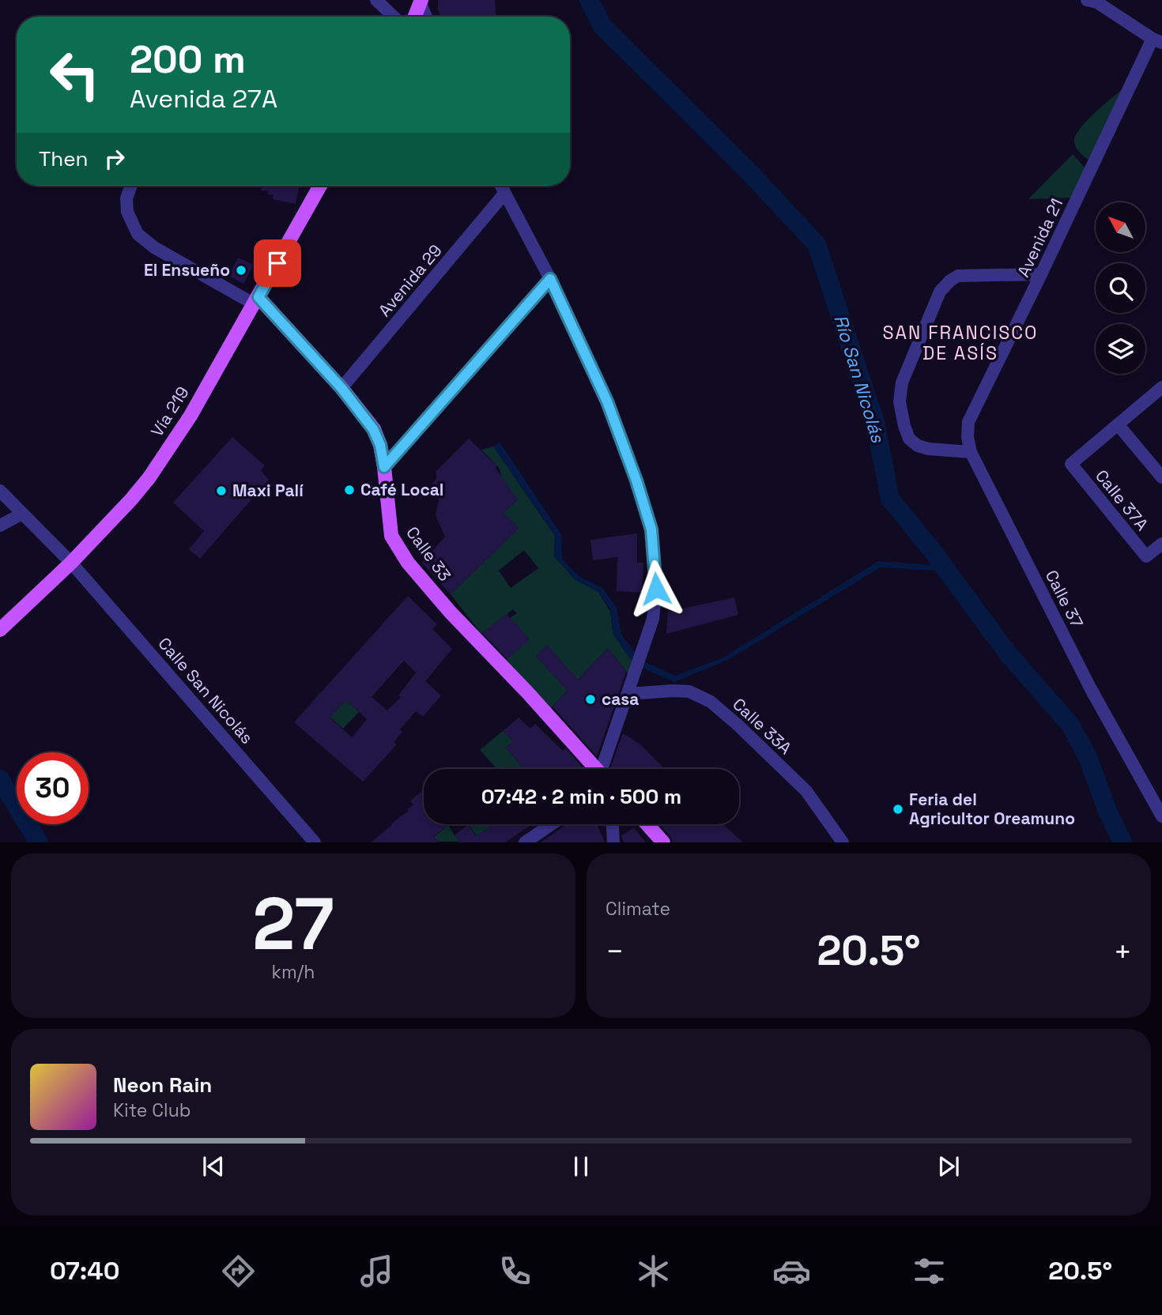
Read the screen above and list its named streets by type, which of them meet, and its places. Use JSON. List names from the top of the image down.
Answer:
{
  "streets": {
    "main road": ["Vía 219", "Calle 33"],
    "street": [
      "Avenida 21",
      "Avenida 29",
      "Calle 37A",
      "Calle 37",
      "Calle San Nicolás",
      "Calle 33A"
    ]
  },
  "crossings": [
    ["Avenida 21", "Calle 37"],
    ["Avenida 29", "Calle 33"],
    ["Vía 219", "Calle 33"],
    ["Vía 219", "Calle San Nicolás"]
  ],
  "districts": ["SAN FRANCISCO DE ASÍS"],
  "water": ["Río San Nicolás"],
  "places": [
    "El Ensueño",
    "Café Local",
    "Maxi Palí",
    "casa",
    "Feria del Agricultor Oreamuno"
  ],
  "north": "top left",
  "page": {
    "turn": ["200 m", "Avenida 27A"],
    "then": "Then",
    "limit": "30",
    "trip": "07:42 · 2 min · 500 m",
    "tile": [
      ["27", "km/h"],
      "Climate"
    ],
    "heat": ["−", "20.5°", "+"],
    "song": ["Neon Rain", "Kite Club"],
    "tabs": ["07:40", "20.5°"]
  }
}
